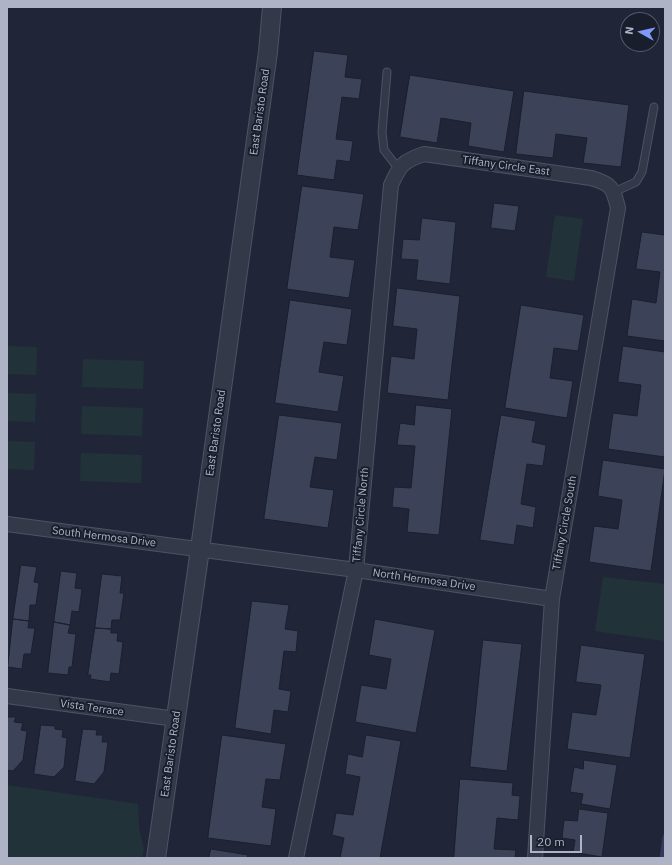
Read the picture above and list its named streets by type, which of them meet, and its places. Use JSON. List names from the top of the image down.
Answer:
{
  "streets": {
    "street": [
      "East Baristo Road",
      "Tiffany Circle East",
      "Tiffany Circle North",
      "Tiffany Circle South",
      "South Hermosa Drive",
      "North Hermosa Drive",
      "Vista Terrace"
    ]
  },
  "crossings": [
    ["East Baristo Road", "South Hermosa Drive"],
    ["East Baristo Road", "North Hermosa Drive"],
    ["East Baristo Road", "Vista Terrace"],
    ["Tiffany Circle East", "Tiffany Circle North"],
    ["Tiffany Circle East", "Tiffany Circle South"],
    ["Tiffany Circle North", "North Hermosa Drive"],
    ["Tiffany Circle South", "North Hermosa Drive"],
    ["South Hermosa Drive", "North Hermosa Drive"]
  ],
  "scale_bar": "20 m",
  "north": "left"
}
